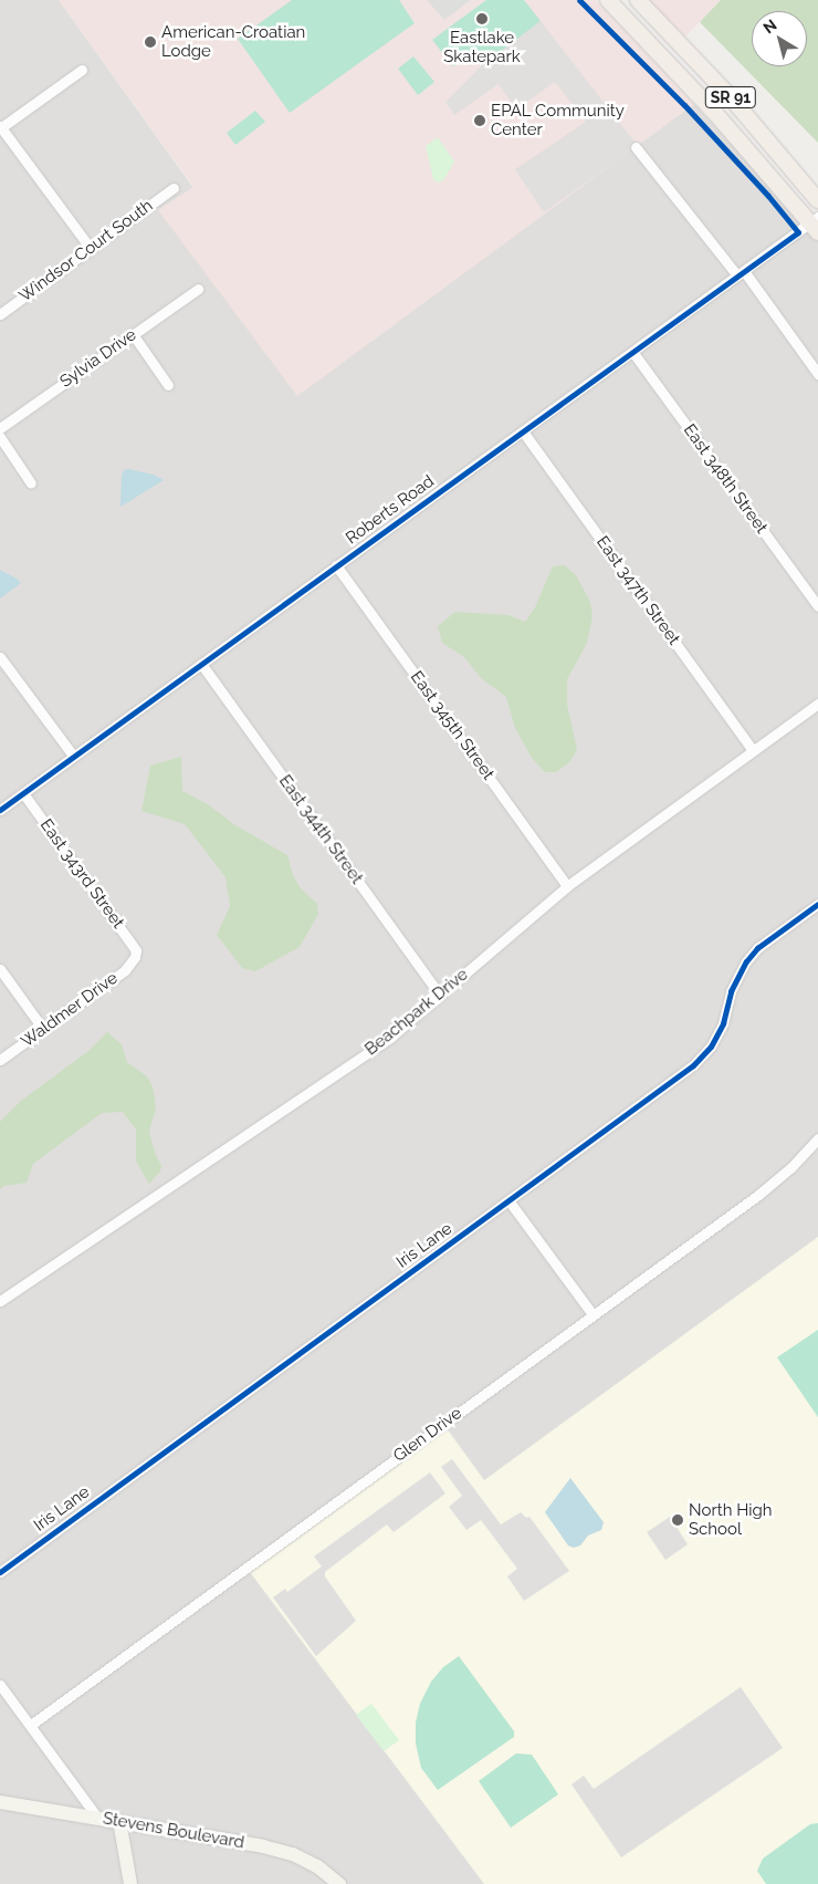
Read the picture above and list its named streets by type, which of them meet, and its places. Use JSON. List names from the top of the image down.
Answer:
{
  "streets": {
    "main road": ["SR 91"],
    "street": [
      "Windsor Court South",
      "Sylvia Drive",
      "East 348th Street",
      "Roberts Road",
      "East 347th Street",
      "East 345th Street",
      "East 344th Street",
      "East 343rd Street",
      "Waldmer Drive",
      "Beachpark Drive",
      "Iris Lane",
      "Glen Drive",
      "Stevens Boulevard"
    ]
  },
  "crossings": [
    ["SR 91", "Roberts Road"],
    ["East 348th Street", "Roberts Road"],
    ["Roberts Road", "East 347th Street"],
    ["Roberts Road", "East 345th Street"],
    ["Roberts Road", "East 344th Street"],
    ["Roberts Road", "East 343rd Street"],
    ["East 347th Street", "Beachpark Drive"],
    ["East 345th Street", "Beachpark Drive"],
    ["East 344th Street", "Beachpark Drive"],
    ["East 343rd Street", "Waldmer Drive"]
  ],
  "places": [
    "Eastlake Skatepark",
    "American-Croatian Lodge",
    "EPAL Community Center",
    "North High School"
  ],
  "north": "top left"
}
